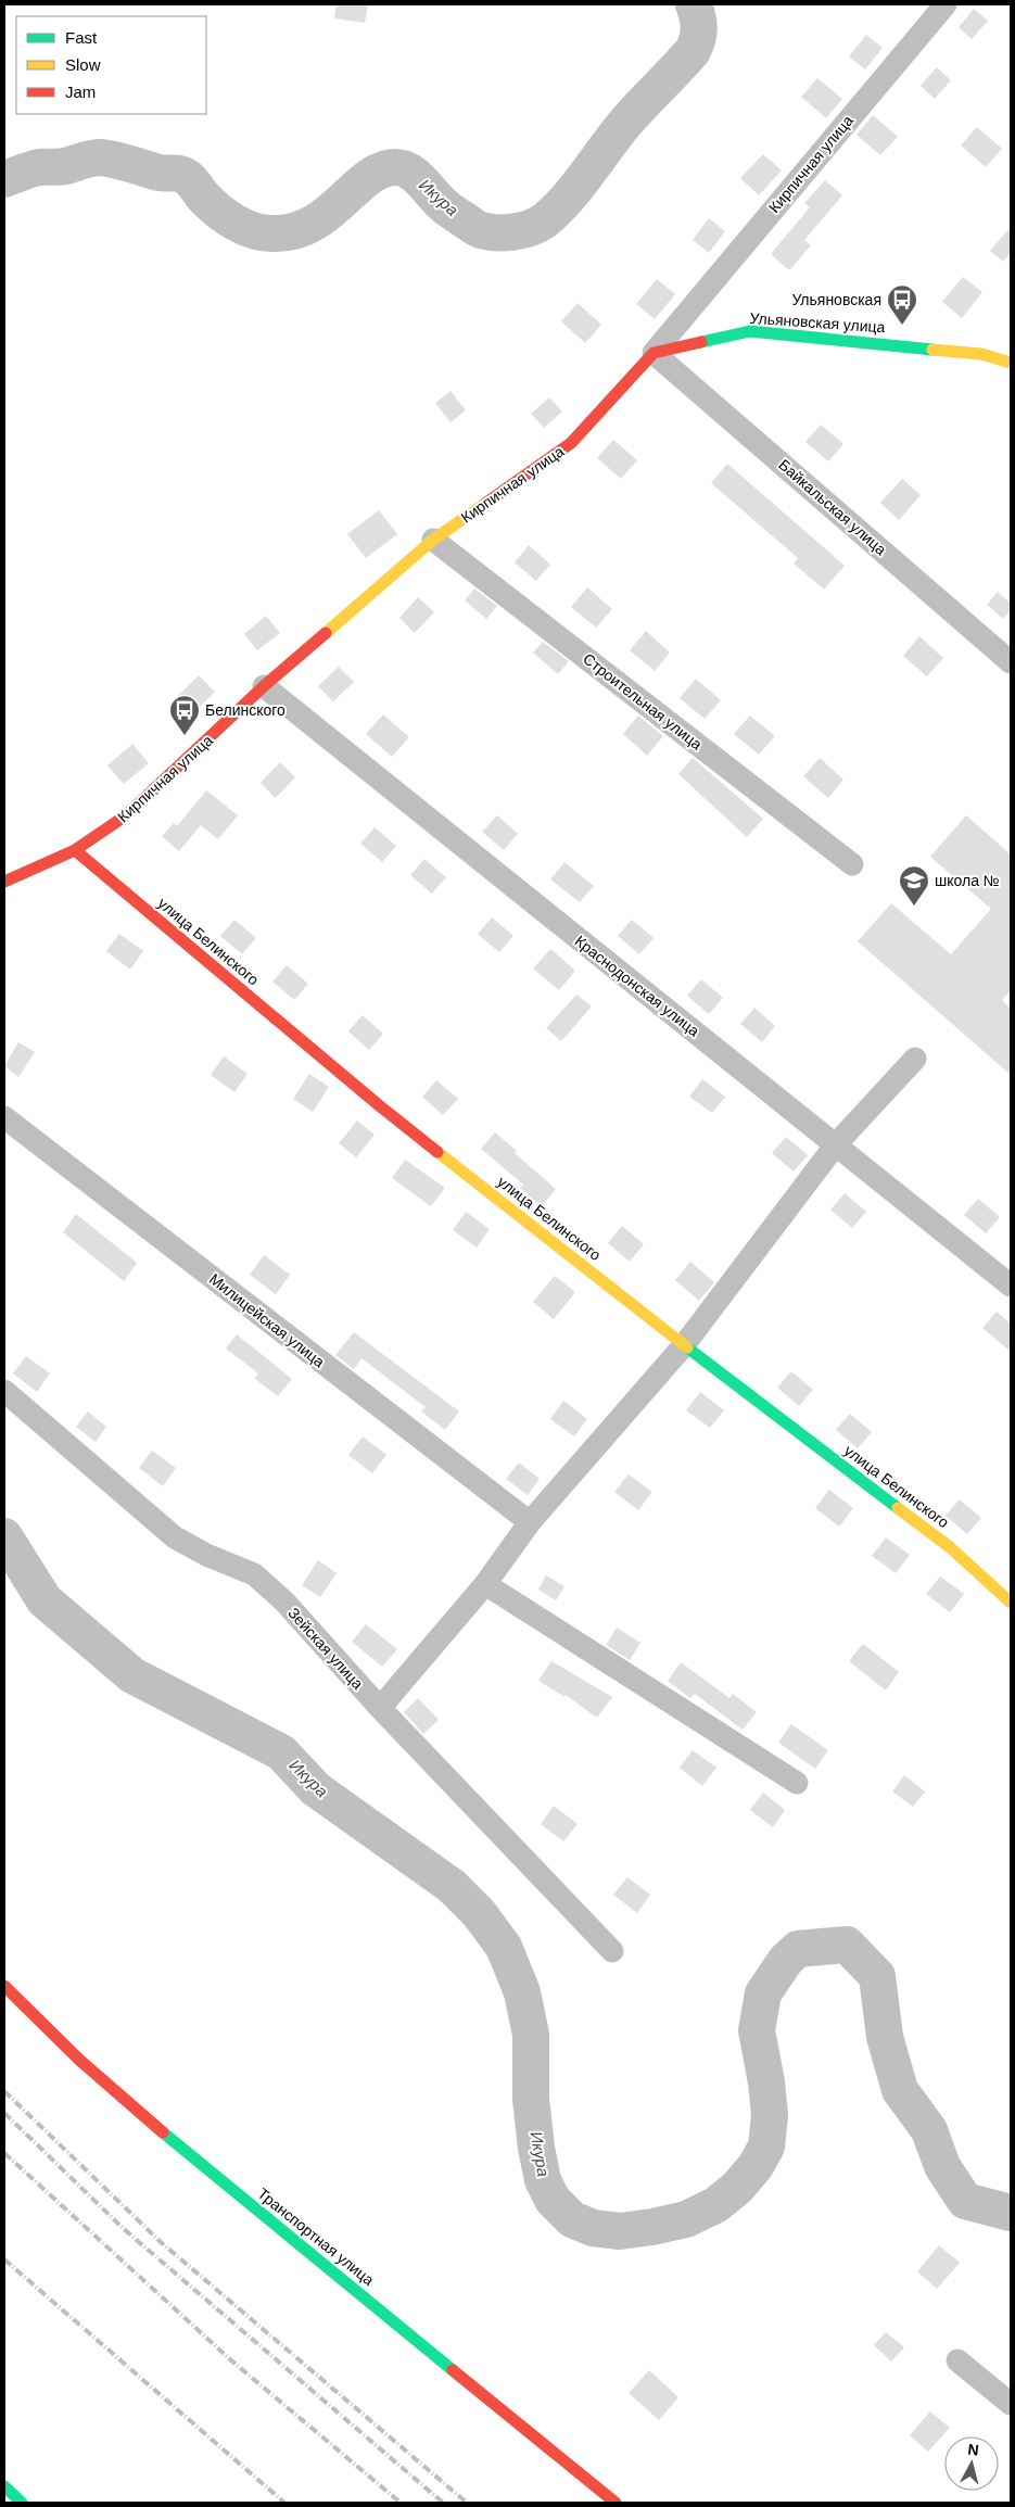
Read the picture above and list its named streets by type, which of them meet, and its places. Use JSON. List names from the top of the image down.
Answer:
{
  "streets": {
    "street": [
      "Кирпичная улица",
      "Ульяновская улица",
      "Байкальская улица",
      "Строительная улица",
      "улица Белинского",
      "Краснодонская улица",
      "Милицейская улица",
      "Зейская улица",
      "Транспортная улица"
    ]
  },
  "crossings": [
    ["Кирпичная улица", "Ульяновская улица"],
    ["Кирпичная улица", "Байкальская улица"],
    ["Кирпичная улица", "Строительная улица"],
    ["Кирпичная улица", "улица Белинского"],
    ["Кирпичная улица", "Краснодонская улица"],
    ["Ульяновская улица", "Байкальская улица"]
  ],
  "water": ["Икура"],
  "places": {
    "bus stop": ["Ульяновская", "Белинского"],
    "school or university": ["школа №"]
  },
  "legend": ["Fast", "Slow", "Jam"],
  "north": "top"
}
